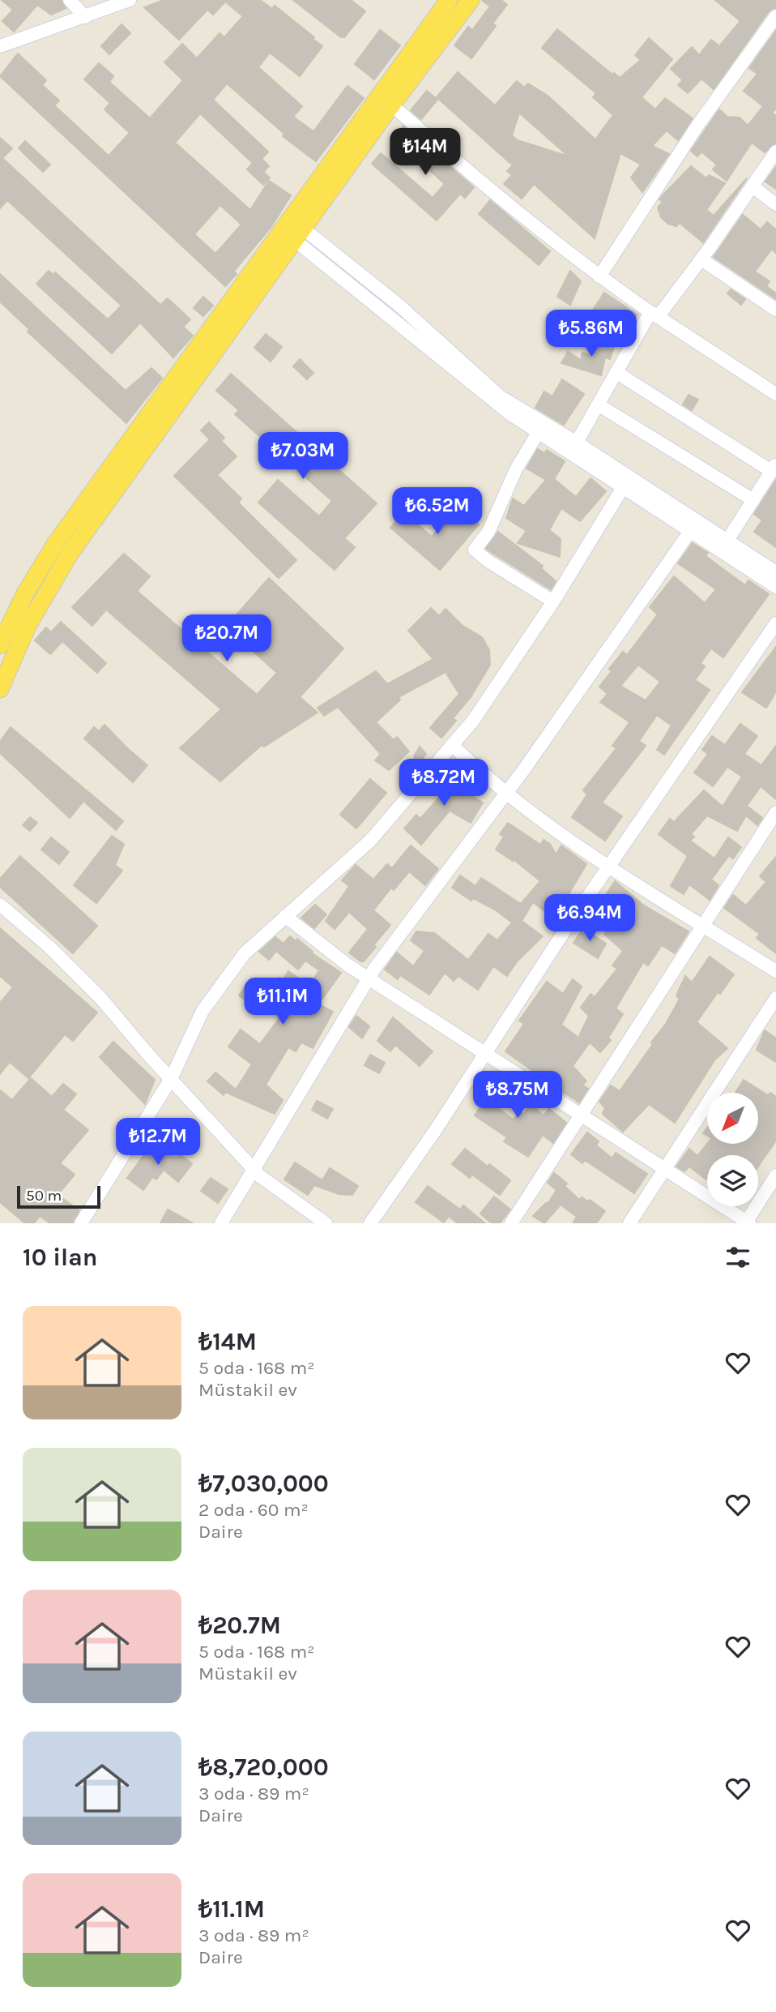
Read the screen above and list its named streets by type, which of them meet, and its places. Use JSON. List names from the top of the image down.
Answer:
{
  "scale_bar": "50 m",
  "north": "bottom left",
  "page": {
    "price": [
      "₺14M",
      "₺5.86M",
      "₺7.03M",
      "₺6.52M",
      "₺20.7M",
      "₺8.72M",
      "₺6.94M",
      "₺11.1M",
      "₺8.75M",
      "₺12.7M"
    ],
    "scale": "50 m",
    "heading": "10 ilan",
    "list": [
      {
        "name": "₺14M",
        "note": "5 oda · 168 m² · Müstakil ev"
      },
      {
        "name": "₺7,030,000",
        "note": "2 oda · 60 m² · Daire"
      },
      {
        "name": "₺20.7M",
        "note": "5 oda · 168 m² · Müstakil ev"
      },
      {
        "name": "₺8,720,000",
        "note": "3 oda · 89 m² · Daire"
      },
      {
        "name": "₺11.1M",
        "note": "3 oda · 89 m² · Daire"
      }
    ]
  }
}
